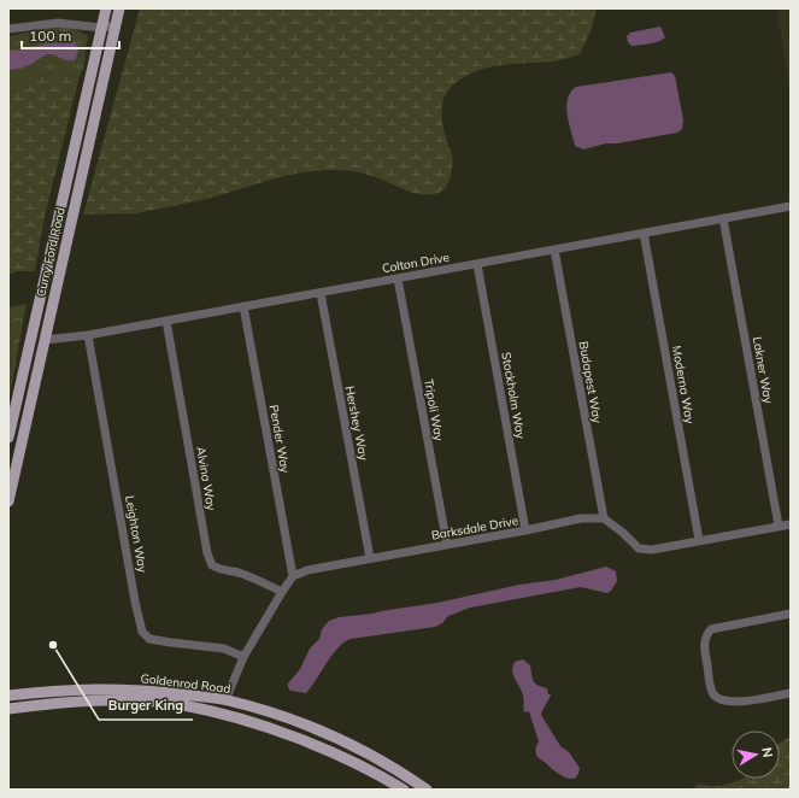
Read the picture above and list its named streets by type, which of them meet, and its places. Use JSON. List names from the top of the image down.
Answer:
{
  "streets": {
    "main road": ["Curry Ford Road", "Goldenrod Road"],
    "street": [
      "Colton Drive",
      "Lakner Way",
      "Budapest Way",
      "Moderna Way",
      "Stockholm Way",
      "Tripoli Way",
      "Hershey Way",
      "Pender Way",
      "Alvina Way",
      "Barksdale Drive",
      "Leighton Way"
    ]
  },
  "crossings": [
    ["Curry Ford Road", "Colton Drive"],
    ["Colton Drive", "Lakner Way"],
    ["Colton Drive", "Budapest Way"],
    ["Colton Drive", "Moderna Way"],
    ["Colton Drive", "Stockholm Way"],
    ["Colton Drive", "Tripoli Way"],
    ["Colton Drive", "Hershey Way"],
    ["Colton Drive", "Pender Way"],
    ["Colton Drive", "Alvina Way"],
    ["Colton Drive", "Leighton Way"],
    ["Budapest Way", "Barksdale Drive"],
    ["Stockholm Way", "Barksdale Drive"],
    ["Tripoli Way", "Barksdale Drive"],
    ["Hershey Way", "Barksdale Drive"],
    ["Pender Way", "Barksdale Drive"]
  ],
  "places": ["Burger King"],
  "scale_bar": "100 m",
  "north": "right"
}
